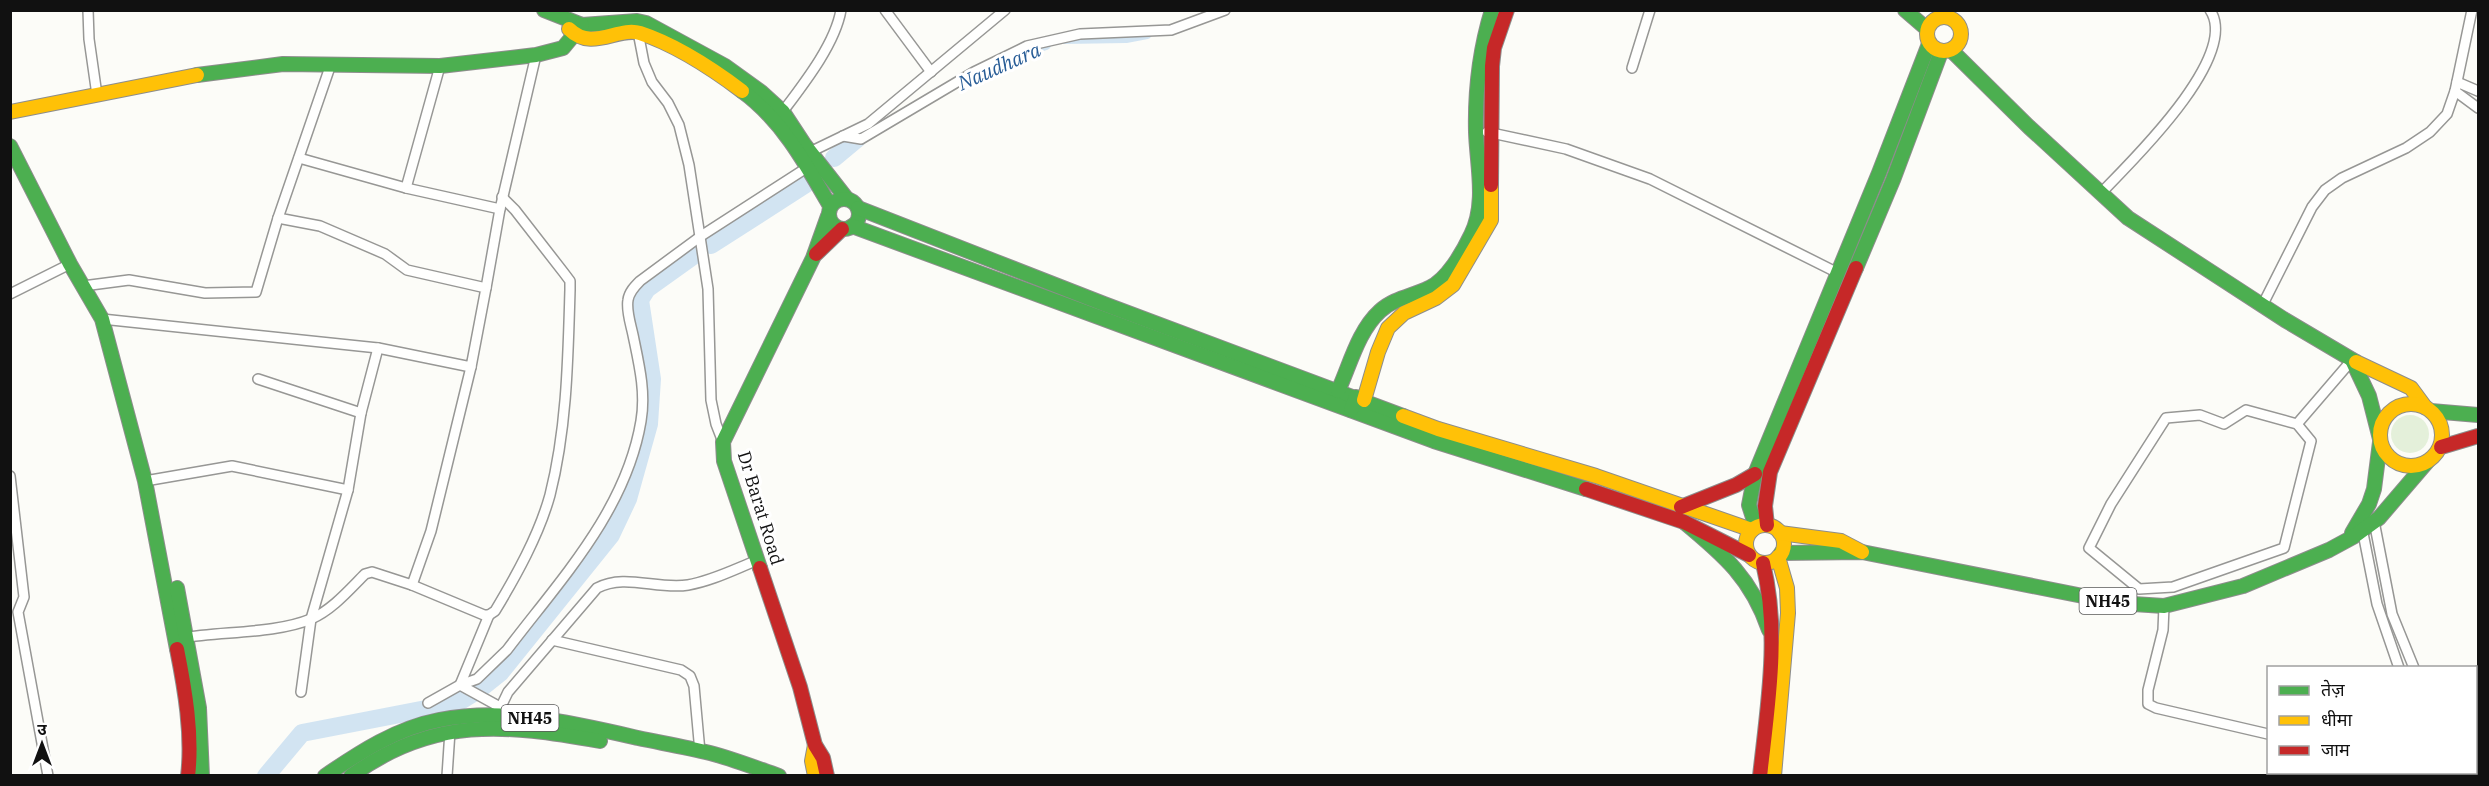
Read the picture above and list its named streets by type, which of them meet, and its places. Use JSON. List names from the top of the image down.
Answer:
{
  "streets": {
    "main road": ["Dr Barat Road", "NH45"]
  },
  "water": ["Naudhara"],
  "legend": ["तेज़", "धीमा", "जाम"],
  "north": "top"
}
